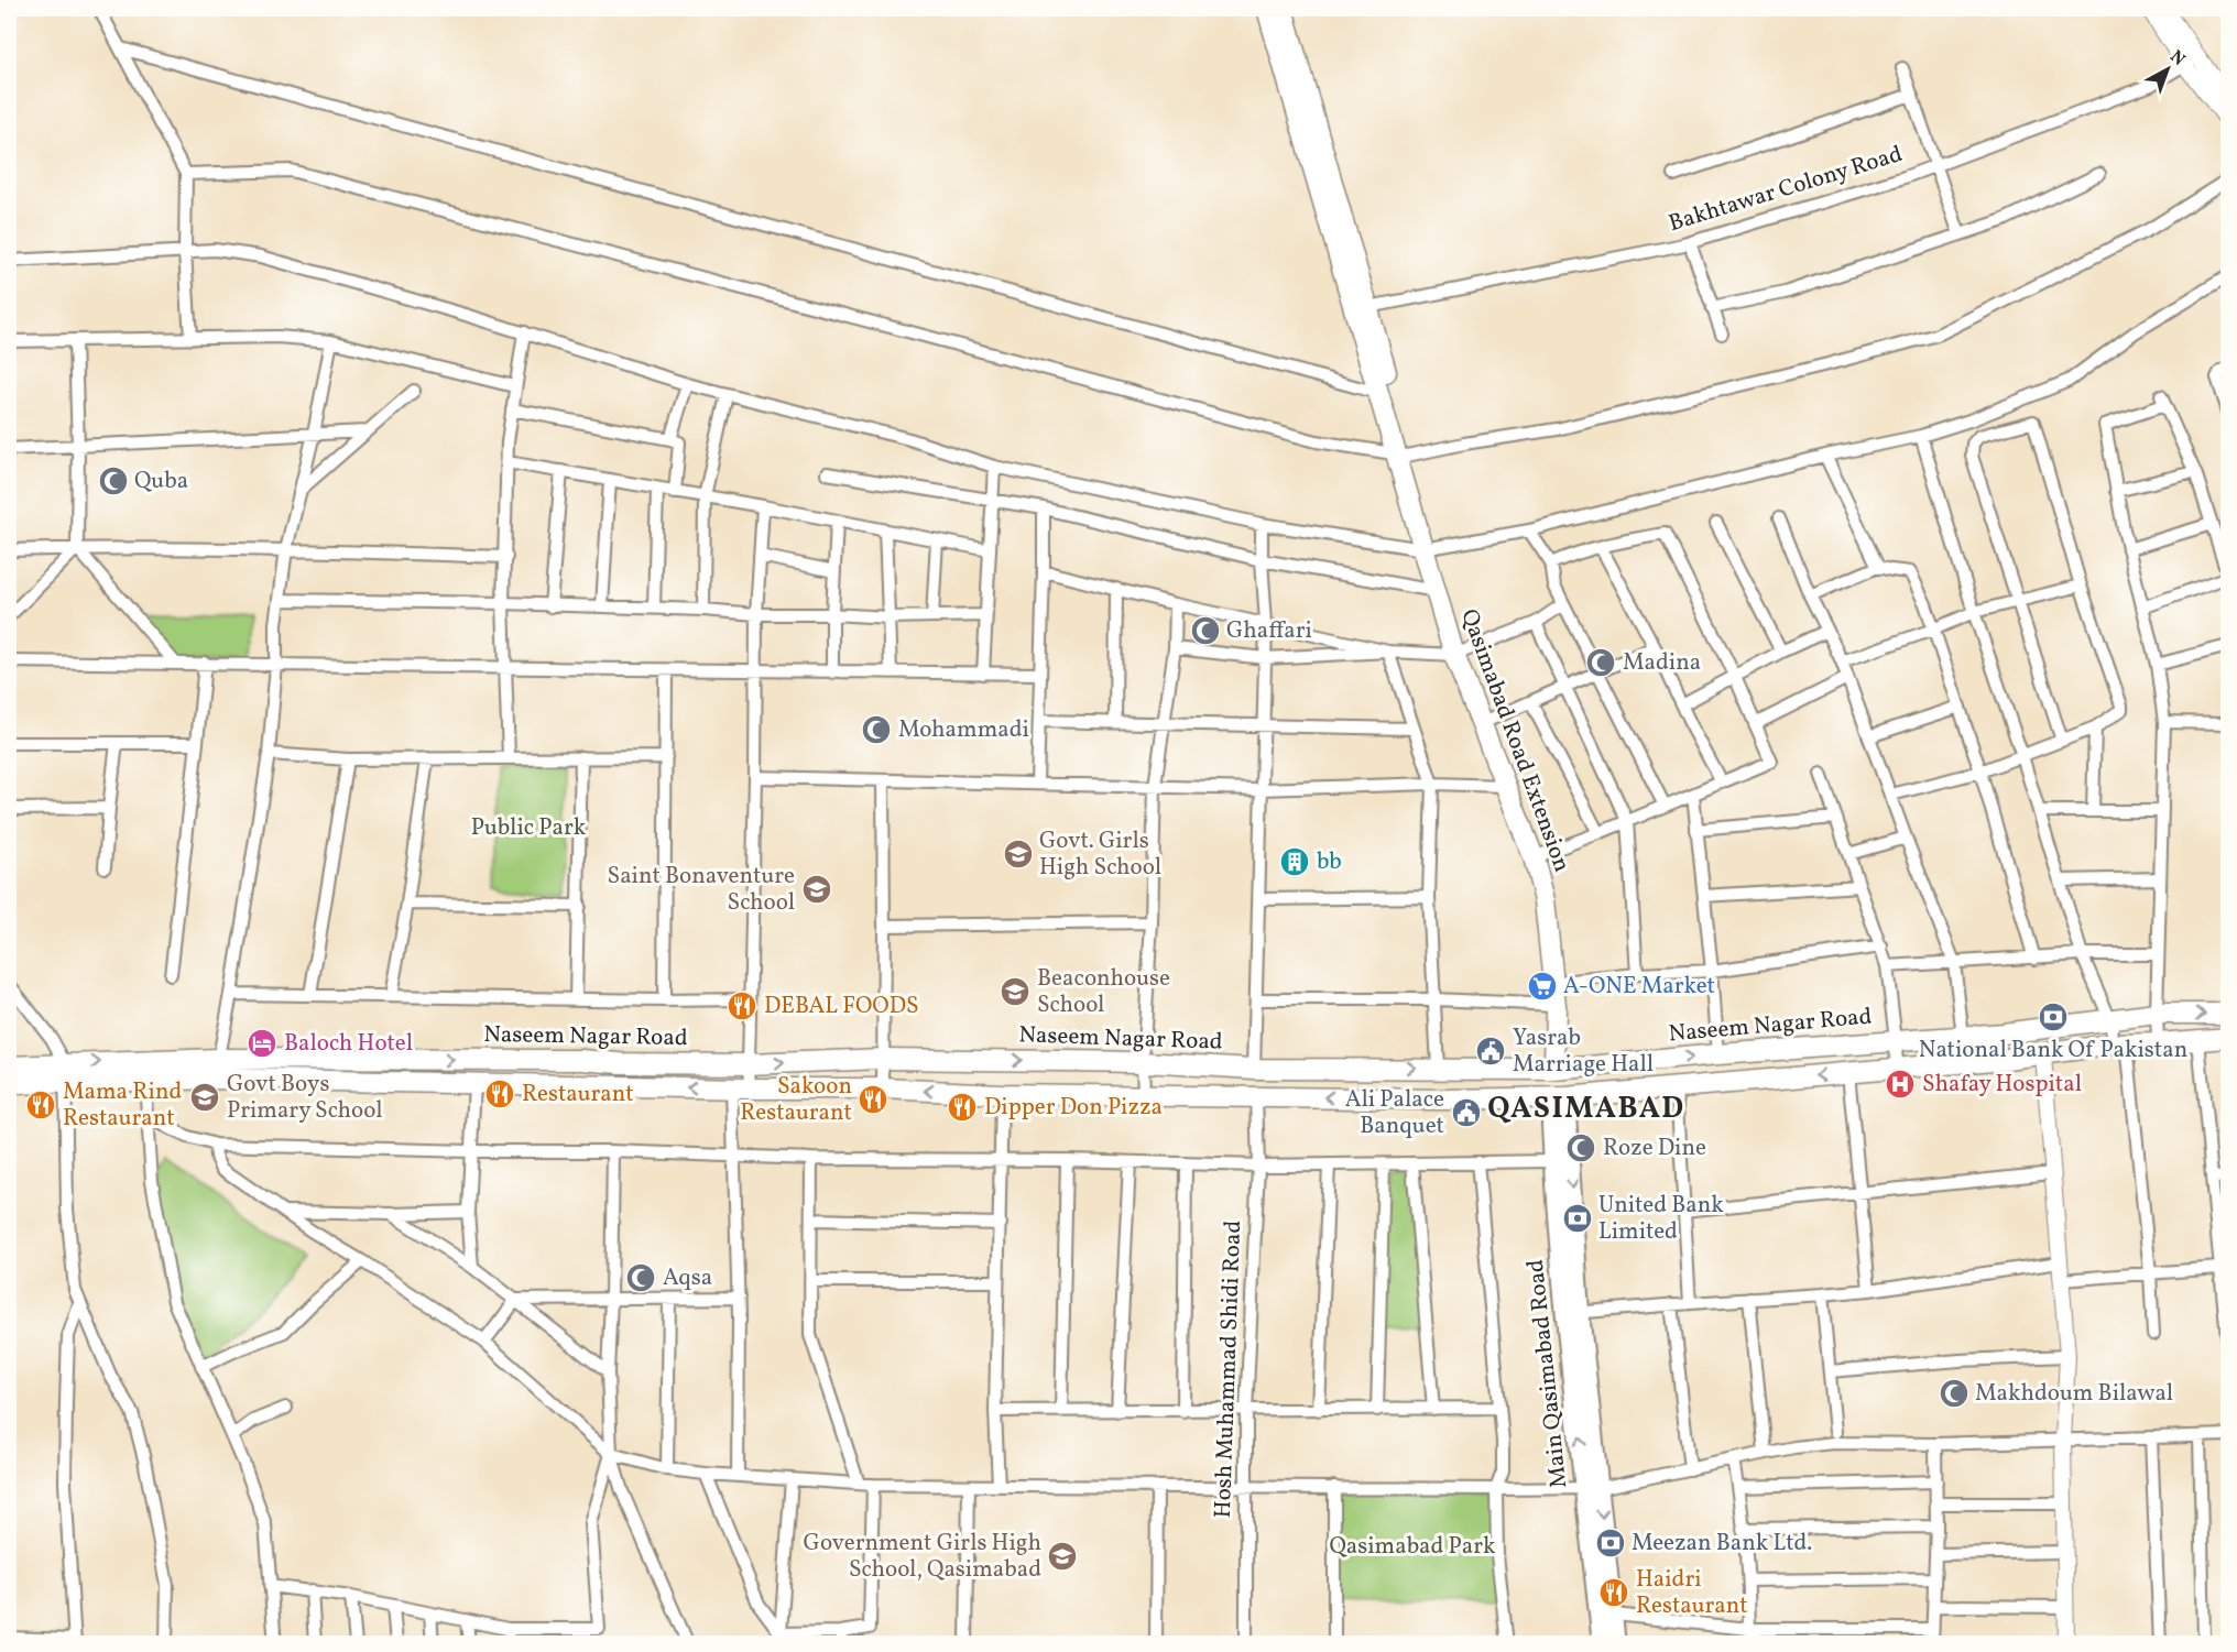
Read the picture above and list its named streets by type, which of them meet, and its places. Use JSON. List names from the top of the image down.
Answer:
{
  "streets": {
    "main road": ["Qasimabad Road Extension", "Naseem Nagar Road", "Main Qasimabad Road"],
    "street": ["Bakhtawar Colony Road", "Hosh Muhammad Shidi Road"]
  },
  "crossings": [
    ["Qasimabad Road Extension", "Naseem Nagar Road"],
    ["Naseem Nagar Road", "Hosh Muhammad Shidi Road"],
    ["Naseem Nagar Road", "Main Qasimabad Road"]
  ],
  "districts": ["QASIMABAD"],
  "parks": ["Public Park", "Qasimabad Park"],
  "places": {
    "mosque": [
      "Quba",
      "Ghaffari",
      "Madina",
      "Mohammadi",
      "Roze Dine",
      "Aqsa",
      "Makhdoum Bilawal"
    ],
    "school or university": [
      "Govt. Girls High School",
      "Saint Bonaventure School",
      "Beaconhouse School",
      "Govt Boys Primary School",
      "Government Girls High School, Qasimabad"
    ],
    "building": ["bb"],
    "supermarket": ["A-ONE Market"],
    "restaurant": [
      "DEBAL FOODS",
      "Restaurant",
      "Sakoon Restaurant",
      "Mama Rind Restaurant",
      "Dipper Don Pizza",
      "Haidri Restaurant"
    ],
    "bank": ["National Bank Of Pakistan", "United Bank Limited", "Meezan Bank Ltd."],
    "hotel": ["Baloch Hotel"],
    "public building": ["Yasrab Marriage Hall", "Ali Palace Banquet"],
    "hospital": ["Shafay Hospital"]
  },
  "north": "top right"
}
